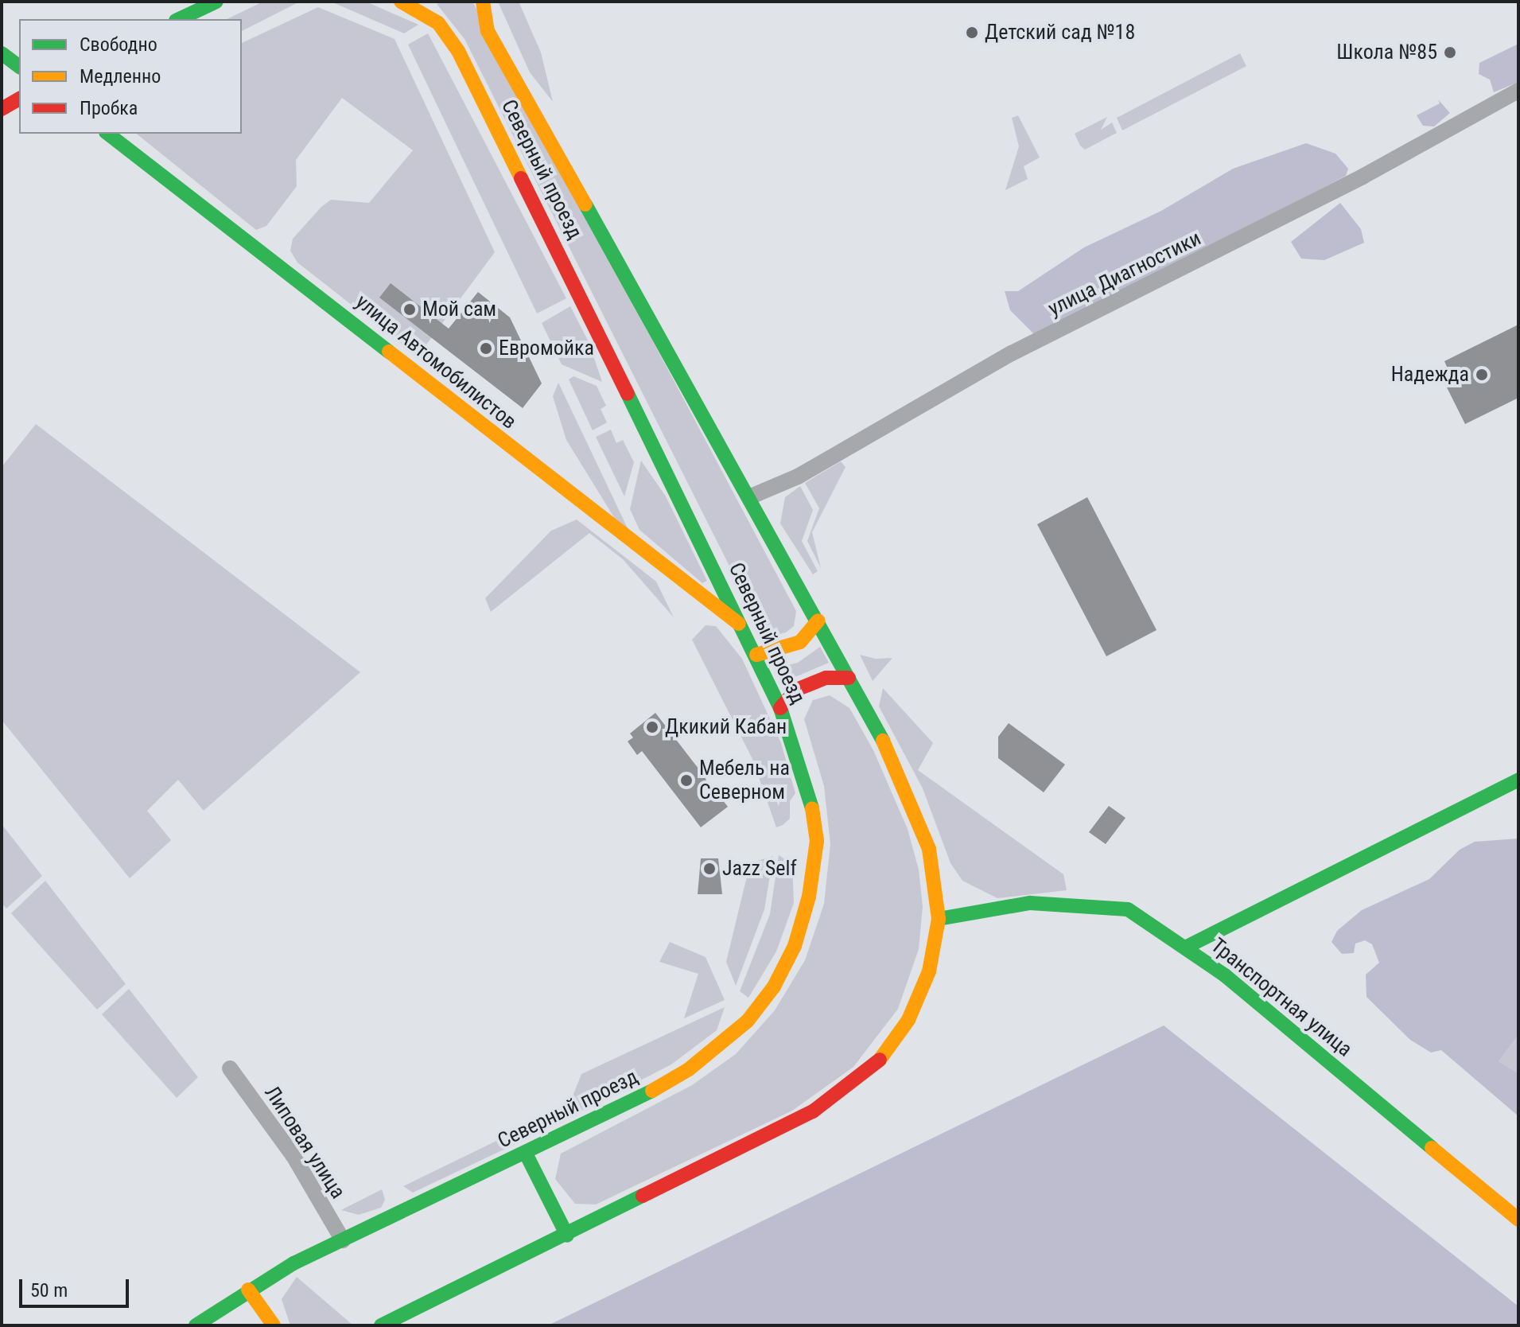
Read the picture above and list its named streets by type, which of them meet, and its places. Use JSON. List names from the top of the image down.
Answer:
{
  "streets": {
    "main road": ["Северный проезд", "улица Автомобилистов", "Транспортная улица"],
    "street": ["улица Диагностики", "Липовая улица"]
  },
  "crossings": [
    ["Северный проезд", "улица Диагностики"],
    ["Северный проезд", "улица Автомобилистов"],
    ["Северный проезд", "Липовая улица"]
  ],
  "places": [
    "Детский сад №18",
    "Школа №85",
    "Мой сам",
    "Евромойка",
    "Надежда",
    "Дкикий Кабан",
    "Мебель на Северном",
    "Jazz Self"
  ],
  "legend": ["Свободно", "Медленно", "Пробка"],
  "scale_bar": "50 m"
}
